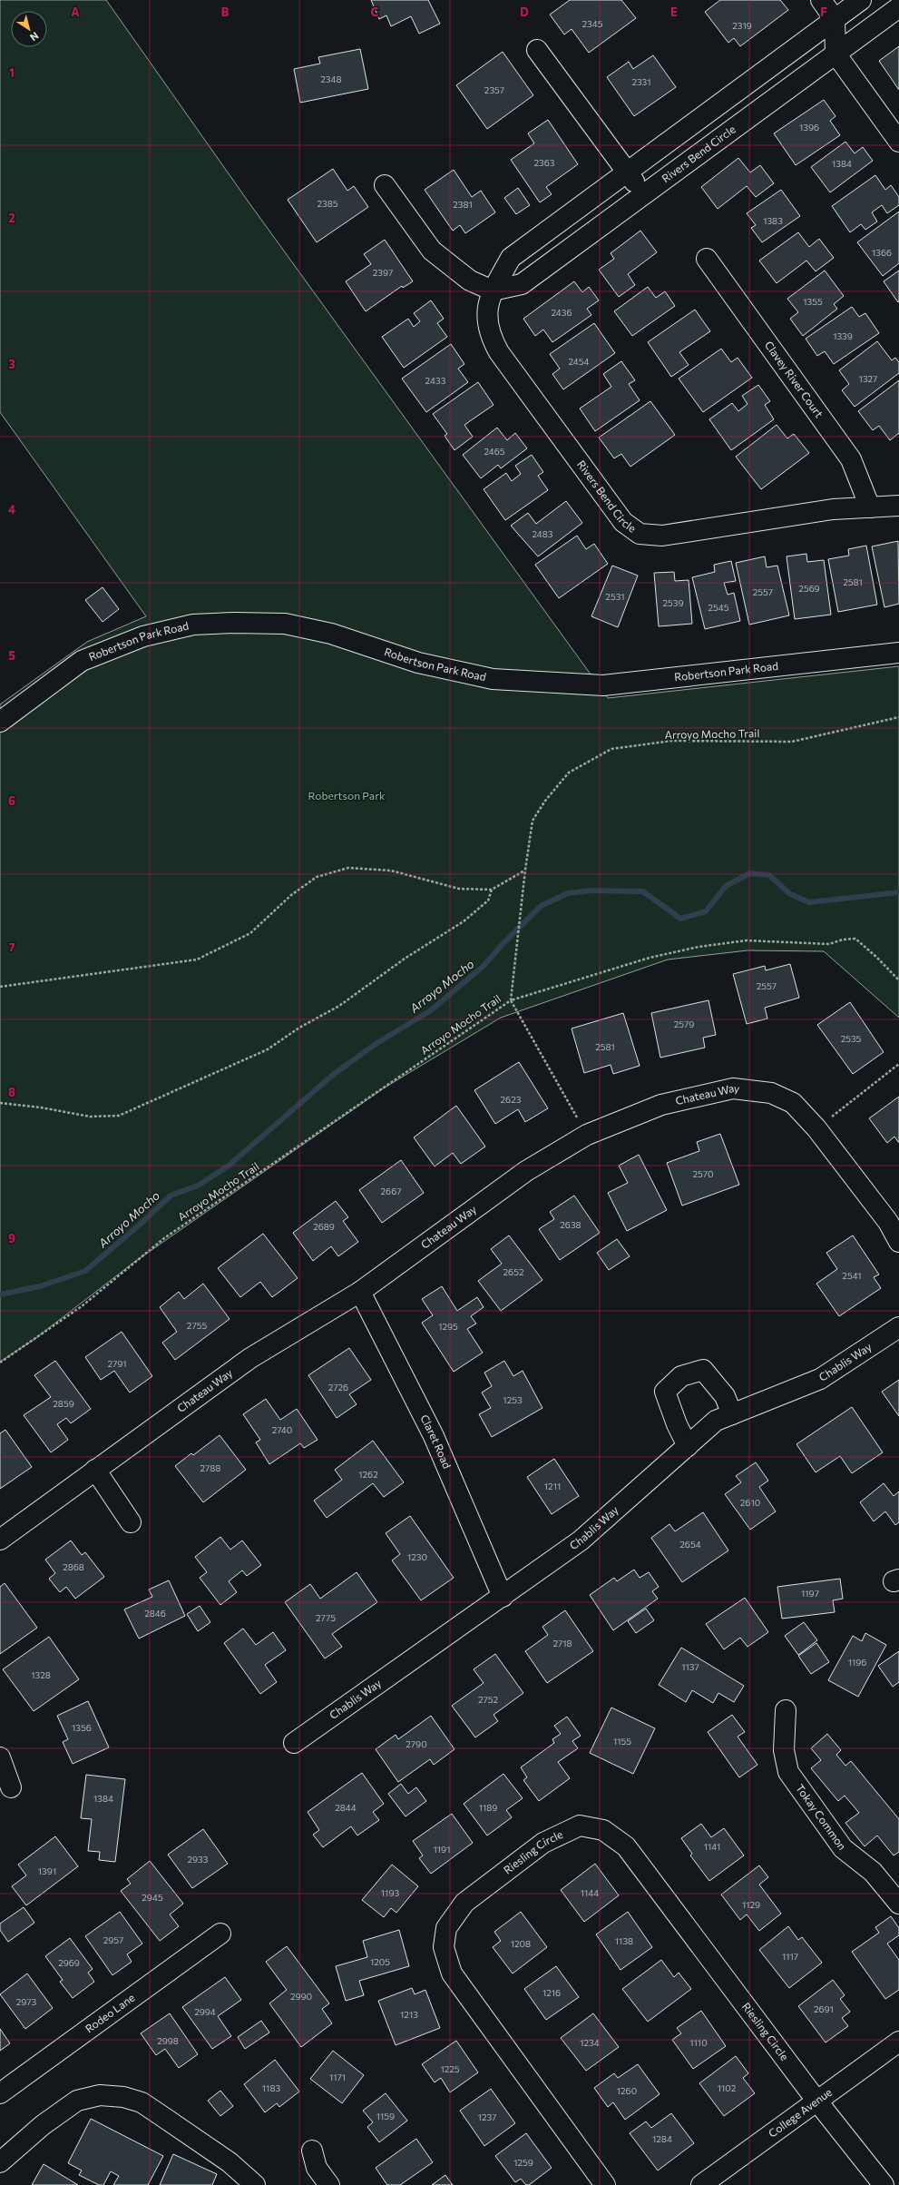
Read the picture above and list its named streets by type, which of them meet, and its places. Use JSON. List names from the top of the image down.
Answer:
{
  "streets": {
    "street": [
      "Rivers Bend Circle",
      "Clavey River Court",
      "Robertson Park Road",
      "Chateau Way",
      "Chablis Way",
      "Claret Road",
      "Tokay Common",
      "Riesling Circle",
      "Rodeo Lane",
      "College Avenue"
    ],
    "path": ["Arroyo Mocho Trail"]
  },
  "crossings": [
    ["Rivers Bend Circle", "Clavey River Court"],
    ["Chateau Way", "Claret Road"],
    ["Chablis Way", "Claret Road"],
    ["Riesling Circle", "College Avenue"]
  ],
  "water": ["Arroyo Mocho"],
  "parks": ["Robertson Park"],
  "house_numbers": [
    "2345",
    "2319",
    "2348",
    "2331",
    "2357",
    "1396",
    "2363",
    "1384",
    "2385",
    "2381",
    "1383",
    "1366",
    "2397",
    "1355",
    "2436",
    "1339",
    "2454",
    "1327",
    "2433",
    "2465",
    "2483",
    "2581",
    "2569",
    "2557",
    "2531",
    "2539",
    "2545",
    "2557",
    "2579",
    "2535",
    "2581",
    "2623",
    "2570",
    "2667",
    "2638",
    "2689",
    "2652",
    "2541",
    "2755",
    "1295",
    "2791",
    "2726",
    "1253",
    "2859",
    "2740",
    "2788",
    "1262",
    "1211",
    "2610",
    "2654",
    "1230",
    "2868",
    "1197",
    "2846",
    "2775",
    "2718",
    "1196",
    "1137",
    "1328",
    "2752",
    "1356",
    "1155",
    "2790",
    "1384",
    "2844",
    "1189",
    "1141",
    "1191",
    "2933",
    "1391",
    "1193",
    "1144",
    "2945",
    "1129",
    "2957",
    "1138",
    "1208",
    "1117",
    "1205",
    "2969",
    "1216",
    "2990",
    "2973",
    "2691",
    "2994",
    "1213",
    "2998",
    "1234",
    "1110",
    "1225",
    "1171",
    "1183",
    "1102",
    "1260",
    "1159",
    "1237",
    "1284",
    "1259"
  ],
  "north": "bottom right",
  "grid": {
    "columns": [
      "A",
      "B",
      "C",
      "D",
      "E",
      "F"
    ],
    "rows": [
      "1",
      "2",
      "3",
      "4",
      "5",
      "6",
      "7",
      "8",
      "9"
    ]
  }
}
